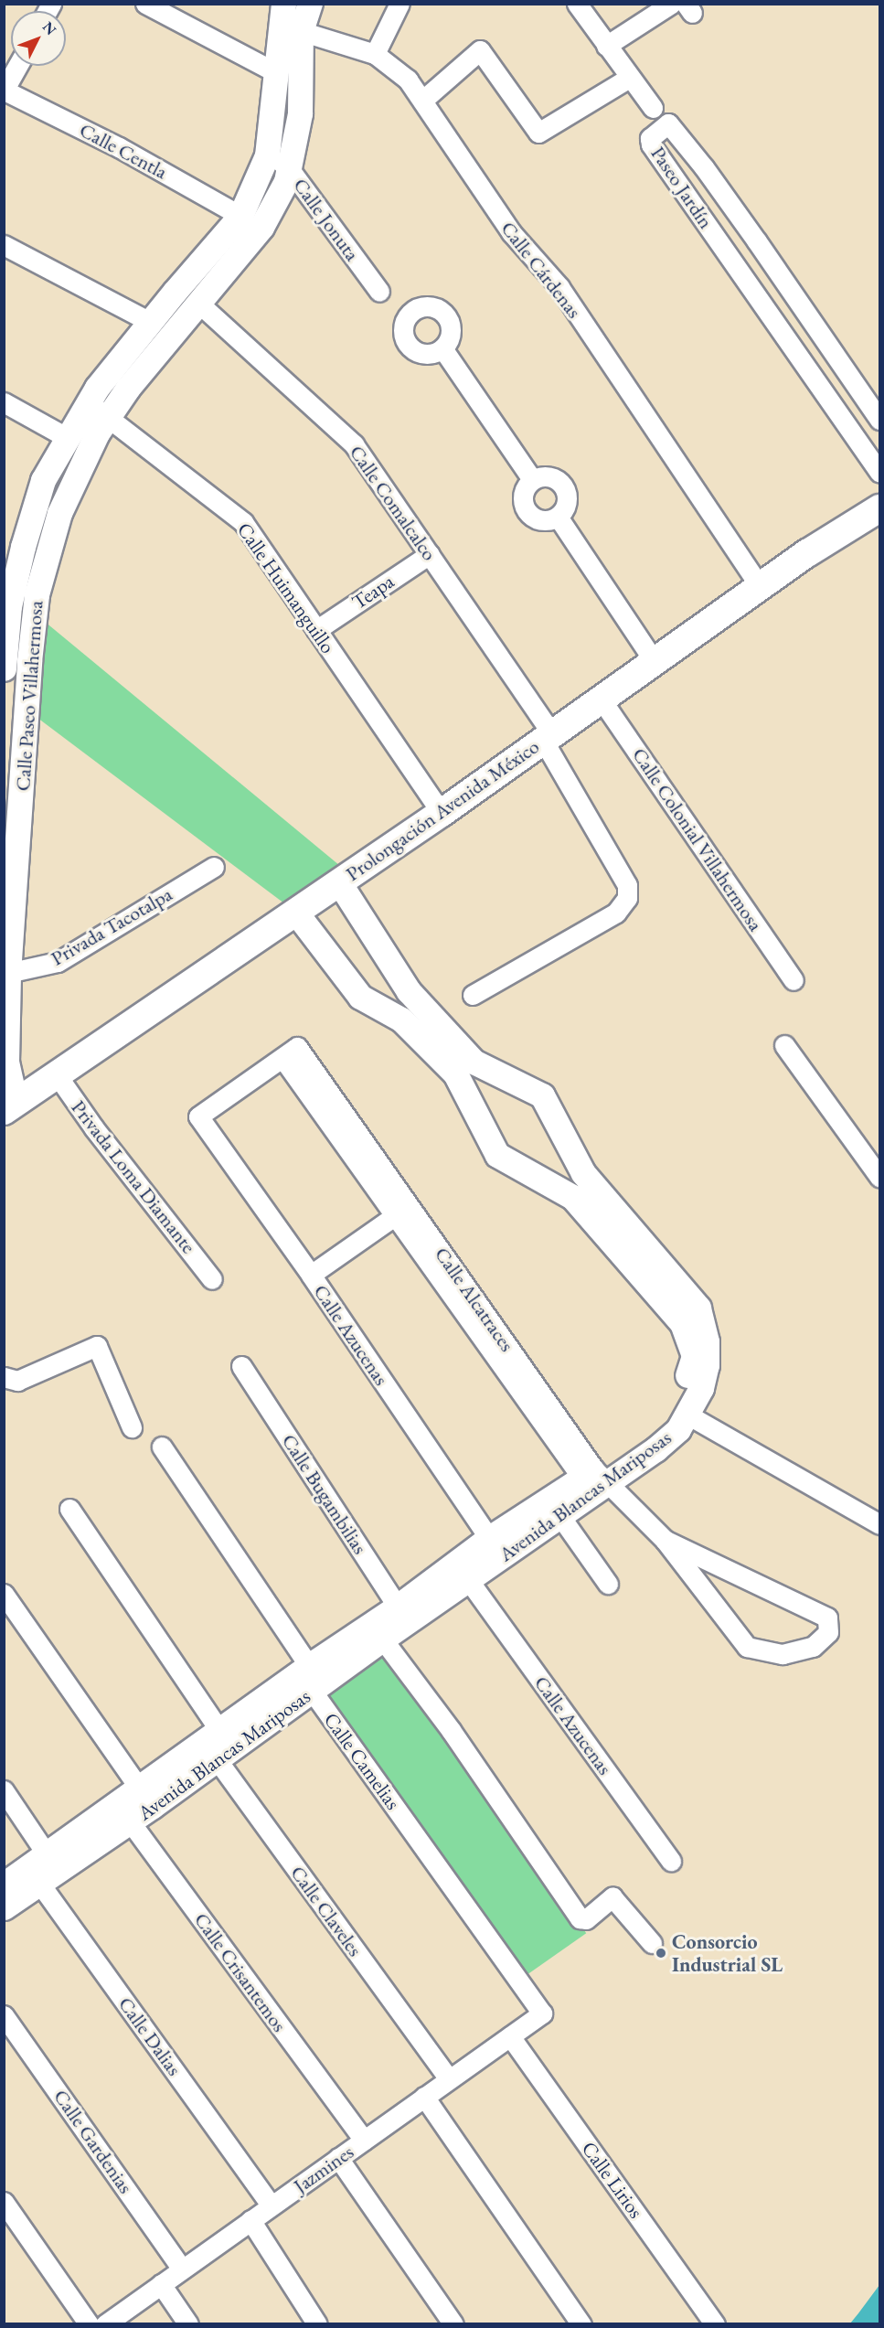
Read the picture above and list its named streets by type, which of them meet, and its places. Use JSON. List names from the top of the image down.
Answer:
{
  "streets": {
    "main road": ["Prolongación Avenida México"],
    "street": [
      "Calle Centla",
      "Paseo Jardín",
      "Calle Jonuta",
      "Calle Cárdenas",
      "Calle Comalcalco",
      "Calle Huimanguillo",
      "Teapa",
      "Calle Paseo Villahermosa",
      "Calle Colonial Villahermosa",
      "Privada Tacotalpa",
      "Privada Loma Diamante",
      "Calle Alcatraces",
      "Calle Azucenas",
      "Calle Bugambilias",
      "Avenida Blancas Mariposas",
      "Calle Camelias",
      "Calle Claveles",
      "Calle Crisantemos",
      "Calle Dalias",
      "Calle Gardenias",
      "Jazmines",
      "Calle Lirios"
    ]
  },
  "crossings": [
    ["Calle Centla", "Calle Paseo Villahermosa"],
    ["Calle Jonuta", "Calle Paseo Villahermosa"],
    ["Calle Cárdenas", "Calle Paseo Villahermosa"],
    ["Calle Cárdenas", "Prolongación Avenida México"],
    ["Calle Comalcalco", "Teapa"],
    ["Calle Comalcalco", "Calle Paseo Villahermosa"],
    ["Calle Comalcalco", "Prolongación Avenida México"],
    ["Calle Huimanguillo", "Teapa"],
    ["Calle Huimanguillo", "Calle Paseo Villahermosa"],
    ["Calle Huimanguillo", "Prolongación Avenida México"],
    ["Calle Paseo Villahermosa", "Prolongación Avenida México"],
    ["Calle Paseo Villahermosa", "Privada Tacotalpa"],
    ["Prolongación Avenida México", "Calle Colonial Villahermosa"],
    ["Prolongación Avenida México", "Privada Loma Diamante"],
    ["Prolongación Avenida México", "Avenida Blancas Mariposas"],
    ["Calle Alcatraces", "Calle Azucenas"],
    ["Calle Alcatraces", "Avenida Blancas Mariposas"],
    ["Calle Azucenas", "Avenida Blancas Mariposas"],
    ["Calle Bugambilias", "Avenida Blancas Mariposas"],
    ["Avenida Blancas Mariposas", "Calle Camelias"],
    ["Avenida Blancas Mariposas", "Calle Claveles"],
    ["Avenida Blancas Mariposas", "Calle Crisantemos"],
    ["Avenida Blancas Mariposas", "Calle Dalias"],
    ["Calle Camelias", "Jazmines"],
    ["Calle Claveles", "Jazmines"],
    ["Calle Crisantemos", "Jazmines"],
    ["Calle Dalias", "Jazmines"],
    ["Calle Gardenias", "Jazmines"],
    ["Jazmines", "Calle Lirios"]
  ],
  "places": ["Consorcio Industrial SL"],
  "north": "top right"
}
